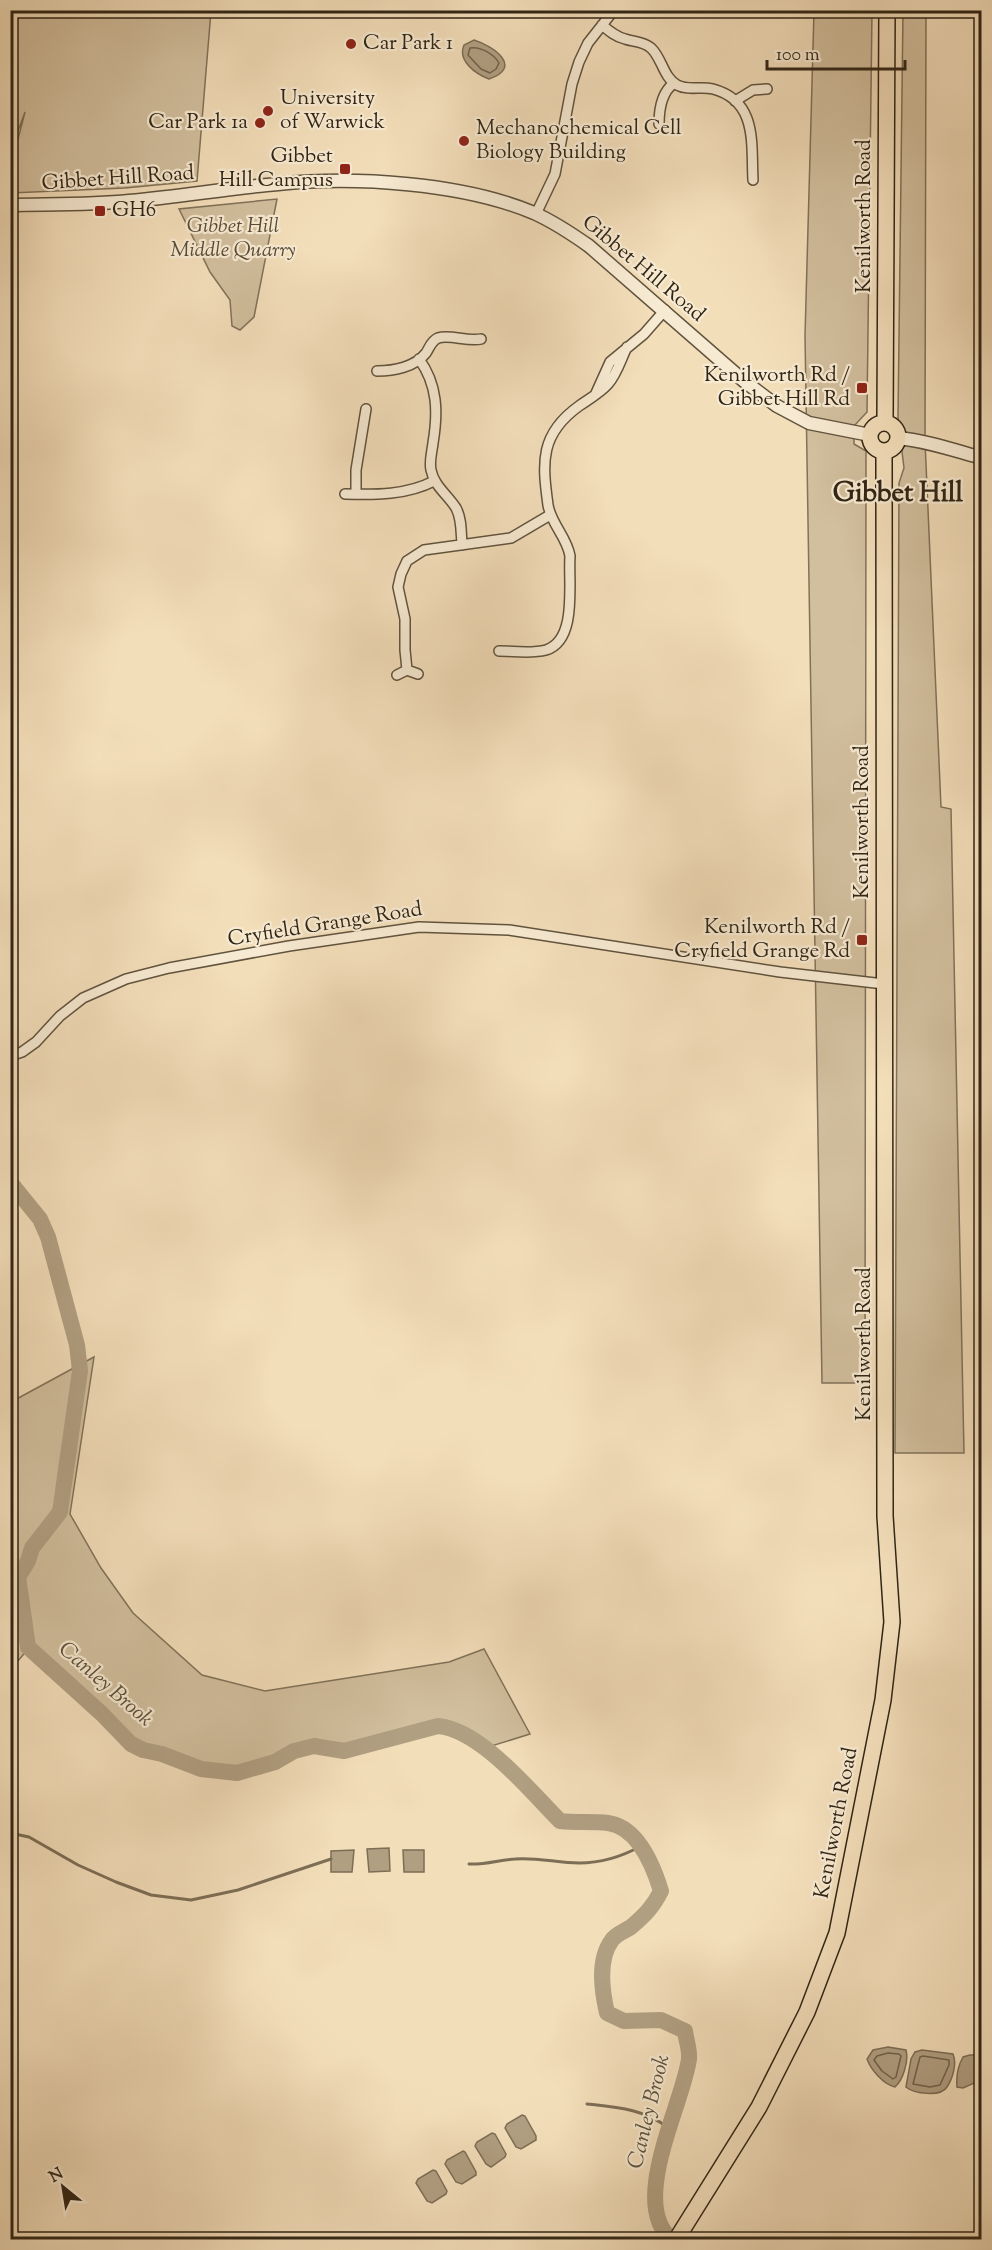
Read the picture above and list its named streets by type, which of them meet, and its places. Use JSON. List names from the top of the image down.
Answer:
{
  "streets": {
    "main road": ["Kenilworth Road"],
    "street": ["Gibbet Hill Road", "Cryfield Grange Road"]
  },
  "crossings": [
    ["Gibbet Hill Road", "Kenilworth Road"],
    ["Kenilworth Road", "Cryfield Grange Road"]
  ],
  "districts": ["Gibbet Hill"],
  "water": ["Canley Brook"],
  "parks": ["Gibbet Hill Middle Quarry"],
  "places": {
    "other": [
      "Car Park 1",
      "University of Warwick",
      "Car Park 1a",
      "Mechanochemical Cell Biology Building"
    ],
    "transit": [
      "Gibbet Hill Campus",
      "GH6",
      "Kenilworth Rd / Gibbet Hill Rd",
      "Kenilworth Rd / Cryfield Grange Rd"
    ]
  },
  "scale_bar": "100 m",
  "north": "top left"
}
